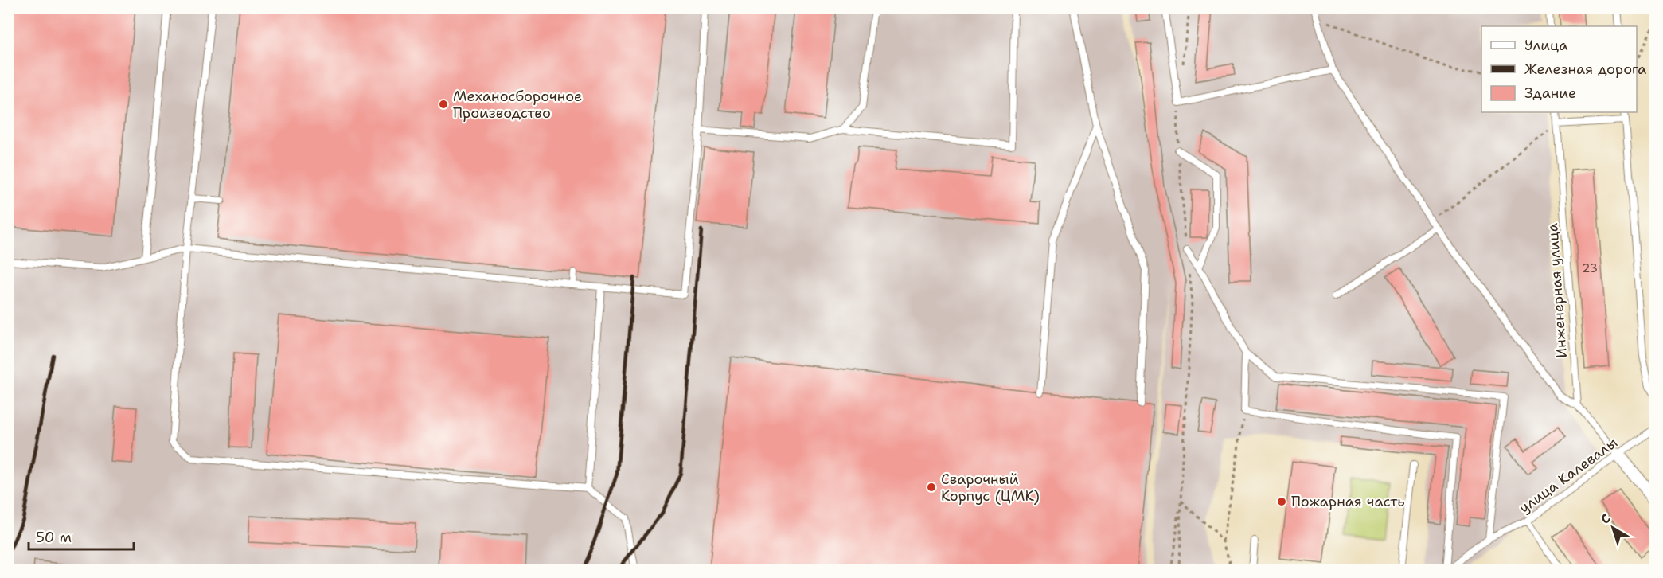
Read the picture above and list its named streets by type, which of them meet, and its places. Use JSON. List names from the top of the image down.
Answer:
{
  "streets": {
    "lane": ["Инженерная улица", "улица Калевалы"]
  },
  "places": ["Механосборочное Производство", "Сварочный Корпус (ЦМК)", "Пожарная часть"],
  "house_numbers": ["23"],
  "legend": ["Улица", "Железная дорога", "Здание"],
  "scale_bar": "50 m",
  "north": "top left"
}
